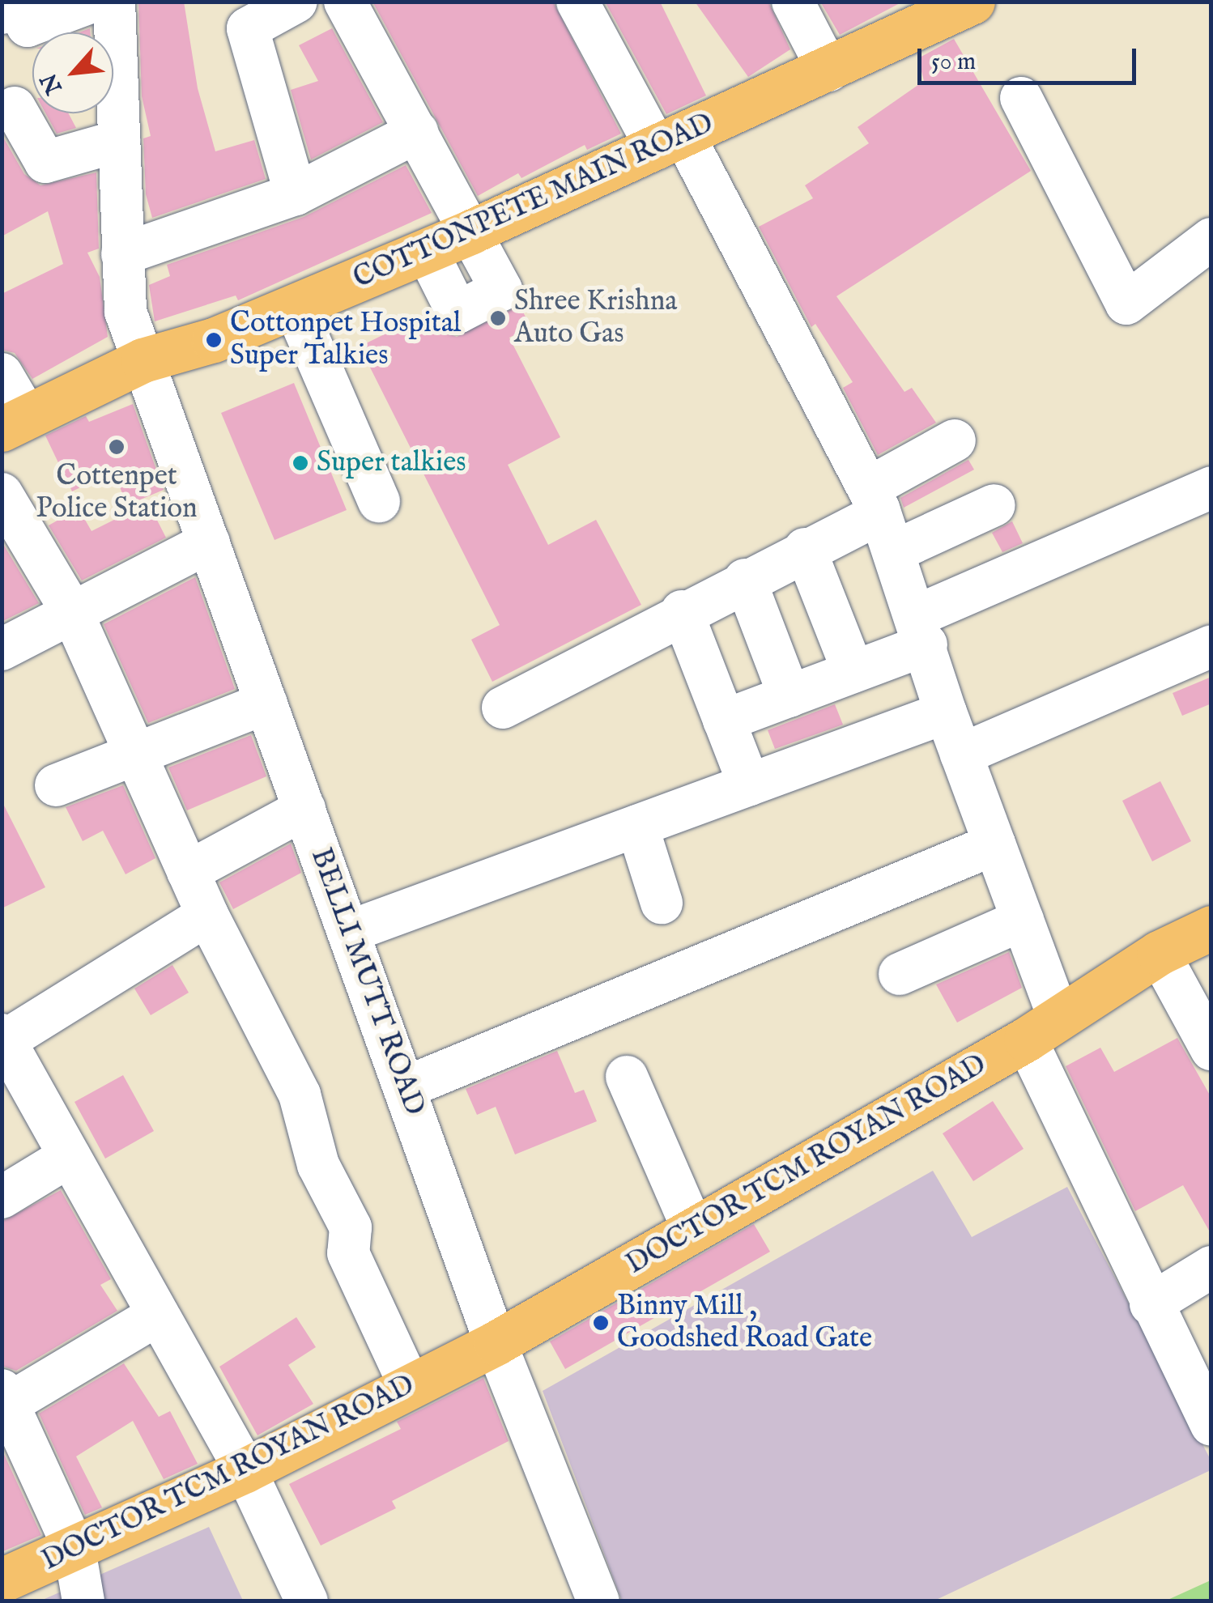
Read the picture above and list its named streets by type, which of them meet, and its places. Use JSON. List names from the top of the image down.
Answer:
{
  "streets": {
    "main road": ["COTTONPETE MAIN ROAD", "DOCTOR TCM ROYAN ROAD"],
    "street": ["BELLI MUTT ROAD"]
  },
  "crossings": [
    ["COTTONPETE MAIN ROAD", "BELLI MUTT ROAD"],
    ["BELLI MUTT ROAD", "DOCTOR TCM ROYAN ROAD"]
  ],
  "places": [
    "Shree Krishna Auto Gas",
    "Cottonpet Hospital Super Talkies",
    "Cottenpet Police Station",
    "Super talkies",
    "Binny Mill , Goodshed Road Gate"
  ],
  "scale_bar": "50 m",
  "north": "bottom left"
}
